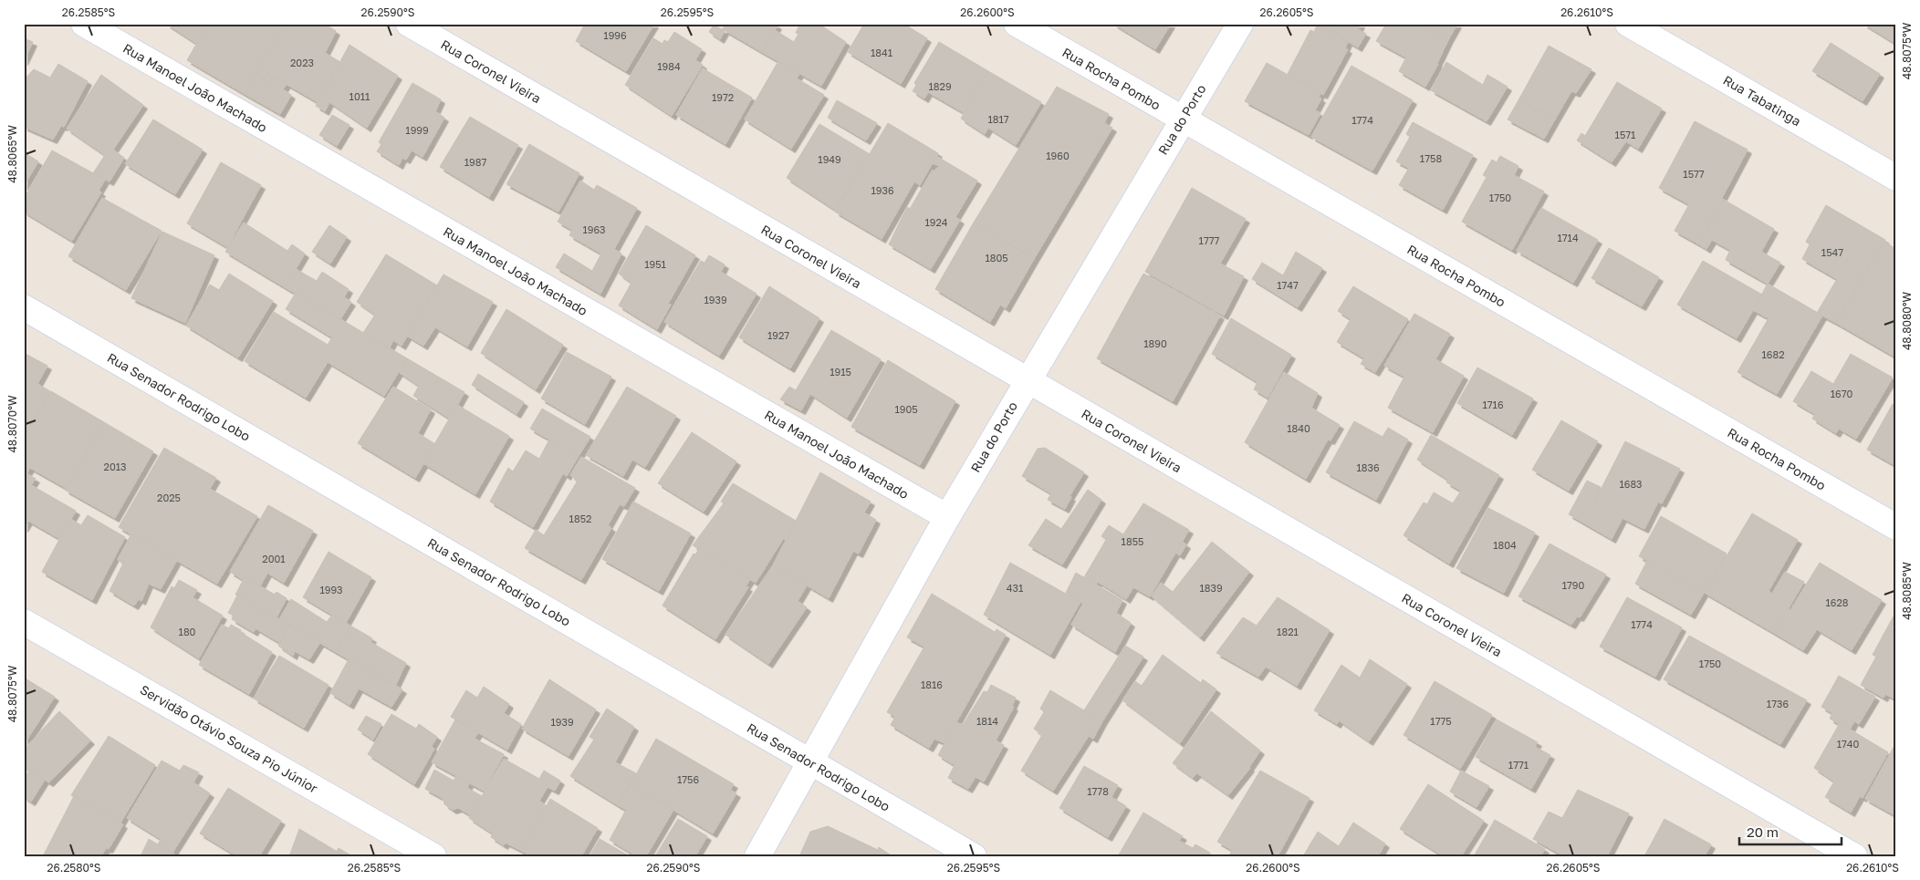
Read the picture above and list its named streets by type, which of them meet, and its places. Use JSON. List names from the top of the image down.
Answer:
{
  "streets": {
    "street": [
      "Rua Coronel Vieira",
      "Rua Rocha Pombo",
      "Rua Manoel João Machado",
      "Rua Tabatinga",
      "Rua do Porto",
      "Rua Senador Rodrigo Lobo",
      "Servidão Otávio Souza Pio Júnior"
    ]
  },
  "crossings": [
    ["Rua Coronel Vieira", "Rua do Porto"],
    ["Rua Rocha Pombo", "Rua do Porto"],
    ["Rua Manoel João Machado", "Rua do Porto"],
    ["Rua do Porto", "Rua Senador Rodrigo Lobo"]
  ],
  "house_numbers": [
    "1996",
    "1841",
    "2023",
    "1984",
    "1829",
    "1011",
    "1972",
    "1817",
    "1774",
    "1999",
    "1571",
    "1960",
    "1758",
    "1949",
    "1987",
    "1577",
    "1936",
    "1750",
    "1924",
    "1963",
    "1714",
    "1777",
    "1547",
    "1805",
    "1951",
    "1747",
    "1939",
    "1927",
    "1890",
    "1682",
    "1915",
    "1670",
    "1716",
    "1905",
    "1840",
    "2013",
    "1836",
    "1683",
    "2025",
    "1852",
    "1855",
    "1804",
    "2001",
    "1790",
    "431",
    "1839",
    "1993",
    "1628",
    "1774",
    "180",
    "1821",
    "1750",
    "1816",
    "1736",
    "1814",
    "1775",
    "1939",
    "1740",
    "1771",
    "1756",
    "1778"
  ],
  "scale_bar": "20 m",
  "coordinates": [
    "26.2585°S",
    "26.2590°S",
    "26.2595°S",
    "26.2600°S",
    "26.2605°S",
    "26.2610°S",
    "48.8075°W",
    "48.8065°W",
    "48.8080°W",
    "48.8070°W",
    "48.8085°W",
    "26.2580°S"
  ]
}
